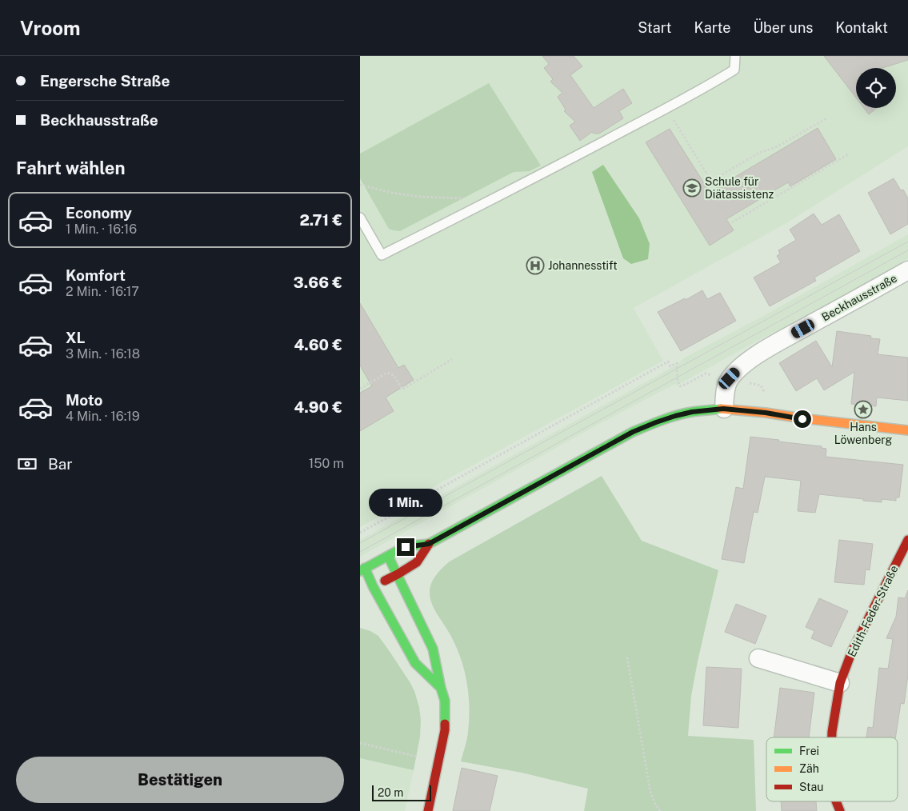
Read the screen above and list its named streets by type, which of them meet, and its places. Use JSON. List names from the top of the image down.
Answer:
{
  "streets": {
    "street": ["Beckhausstraße", "Edith-Feder-Straße"]
  },
  "places": {
    "school or university": ["Schule für Diätassistenz"],
    "hospital": ["Johannesstift"],
    "place": ["Hans Löwenberg"]
  },
  "legend": ["Frei", "Zäh", "Stau"],
  "scale_bar": "20 m",
  "page": {
    "header": "Vroom",
    "nav": [
      "Start",
      "Karte",
      "Über uns",
      "Kontakt"
    ],
    "banner": ["Engersche Straße", "Beckhausstraße"],
    "heading": "Fahrt wählen",
    "list": [
      {
        "name": "Economy",
        "note": "1 Min. · 16:16",
        "value": "2.71 €"
      },
      {
        "name": "Komfort",
        "note": "2 Min. · 16:17",
        "value": "3.66 €"
      },
      {
        "name": "XL",
        "note": "3 Min. · 16:18",
        "value": "4.60 €"
      },
      {
        "name": "Moto",
        "note": "4 Min. · 16:19",
        "value": "4.90 €"
      }
    ],
    "pay": ["Bar", "150 m"],
    "bubble": "1 Min.",
    "buttons": "Bestätigen",
    "scale": "20 m"
  }
}
